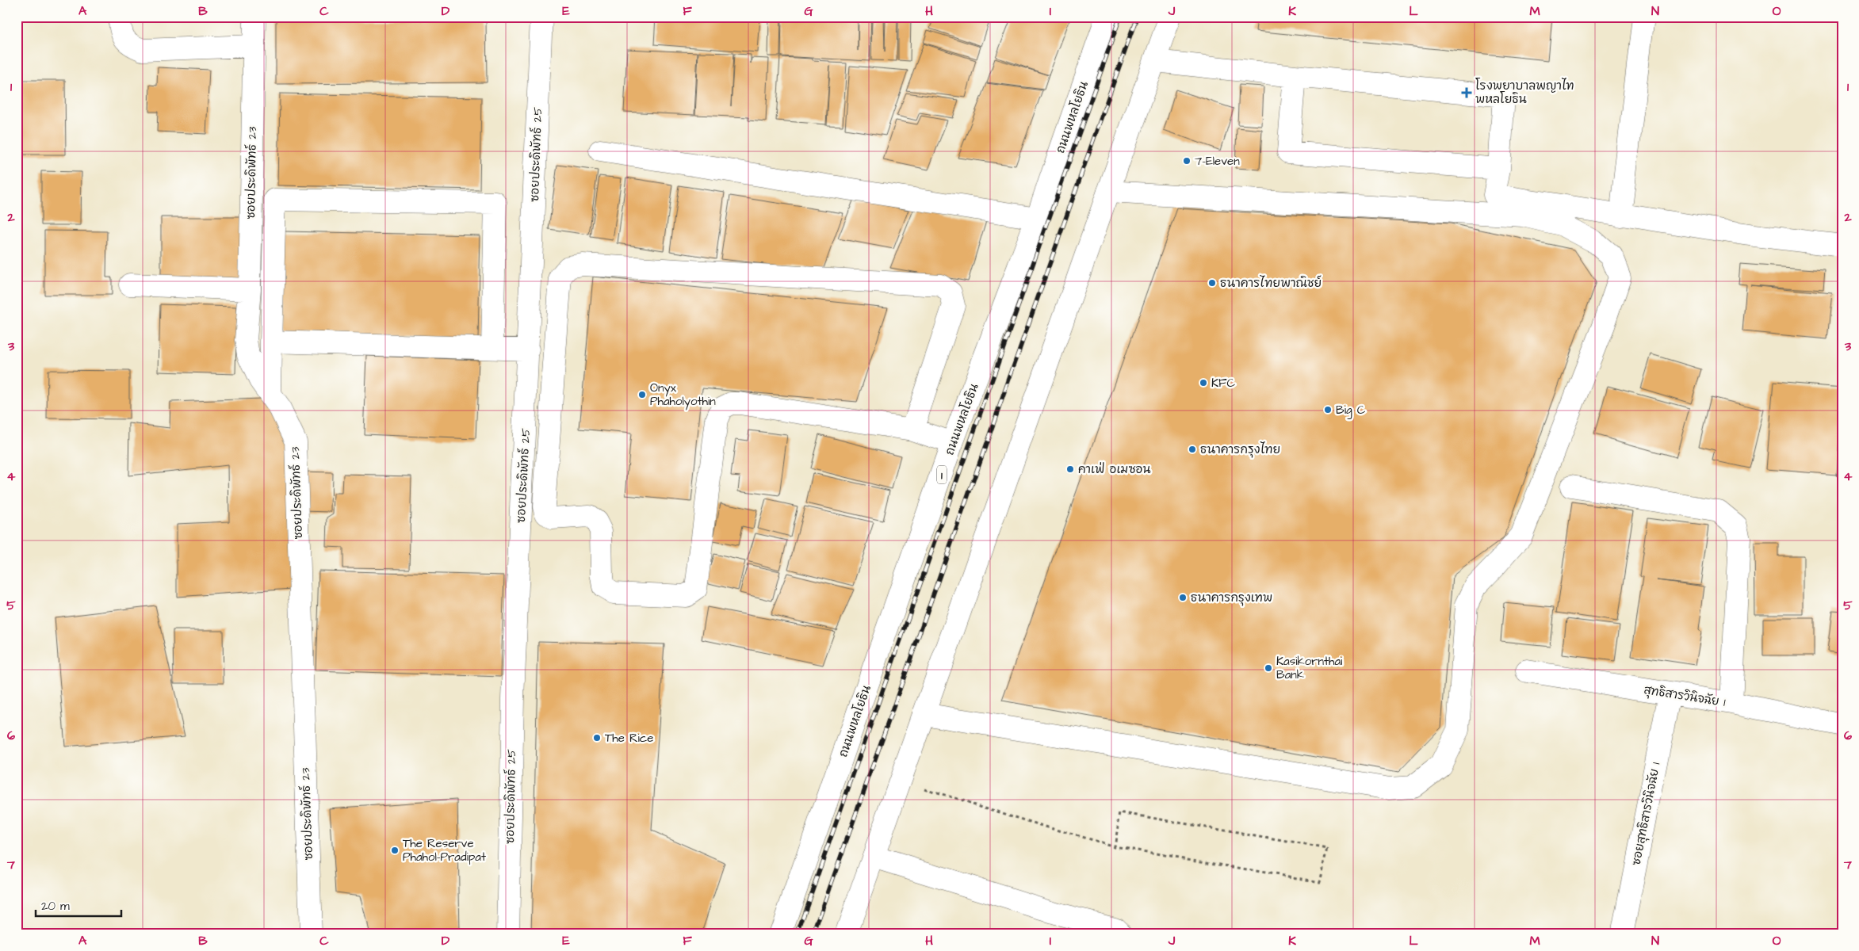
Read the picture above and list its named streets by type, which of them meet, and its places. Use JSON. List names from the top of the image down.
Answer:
{
  "streets": {
    "street": [
      "ถนนพหลโยธิน",
      "ซอยประดิพัทธ์ 25",
      "ซอยประดิพัทธ์ 23",
      "1",
      "สุทธิสารวินิจฉัย 1",
      "ซอยสุทธิสารวินิจฉัย 1"
    ]
  },
  "crossings": [
    ["สุทธิสารวินิจฉัย 1", "ซอยสุทธิสารวินิจฉัย 1"]
  ],
  "places": {
    "health": ["โรงพยาบาลพญาไท พหลโยธิน"],
    "other": [
      "7-Eleven",
      "ธนาคารไทยพาณิชย์",
      "KFC",
      "Onyx Phaholyothin",
      "Big C",
      "ธนาคารกรุงไทย",
      "คาเฟ่ อเมซอน",
      "ธนาคารกรุงเทพ",
      "Kasikornthai Bank",
      "The Rice",
      "The Reserve Phahol-Pradipat"
    ]
  },
  "scale_bar": "20 m",
  "grid": {
    "columns": [
      "A",
      "B",
      "C",
      "D",
      "E",
      "F",
      "G",
      "H",
      "I",
      "J",
      "K",
      "L",
      "M",
      "N",
      "O"
    ],
    "rows": [
      "1",
      "2",
      "3",
      "4",
      "5",
      "6",
      "7"
    ]
  }
}
